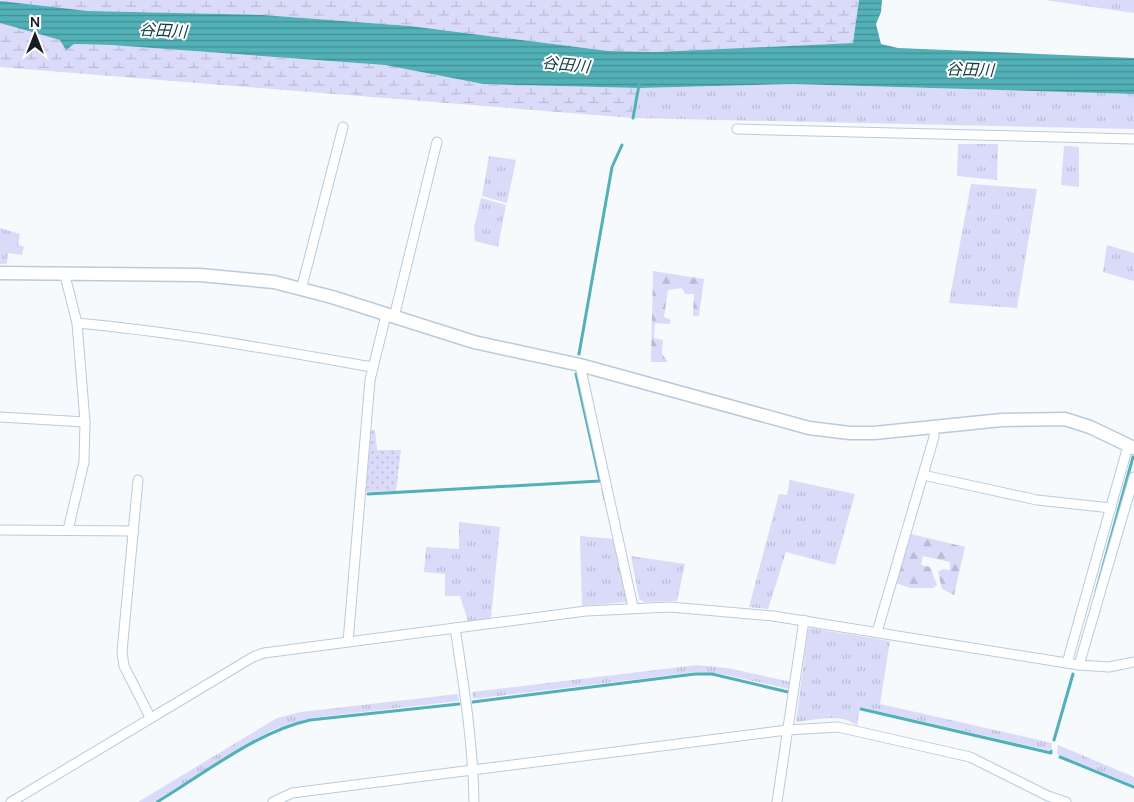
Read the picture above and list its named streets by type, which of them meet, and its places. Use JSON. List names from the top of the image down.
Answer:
{
  "water": ["谷田川"],
  "north": "top"
}
